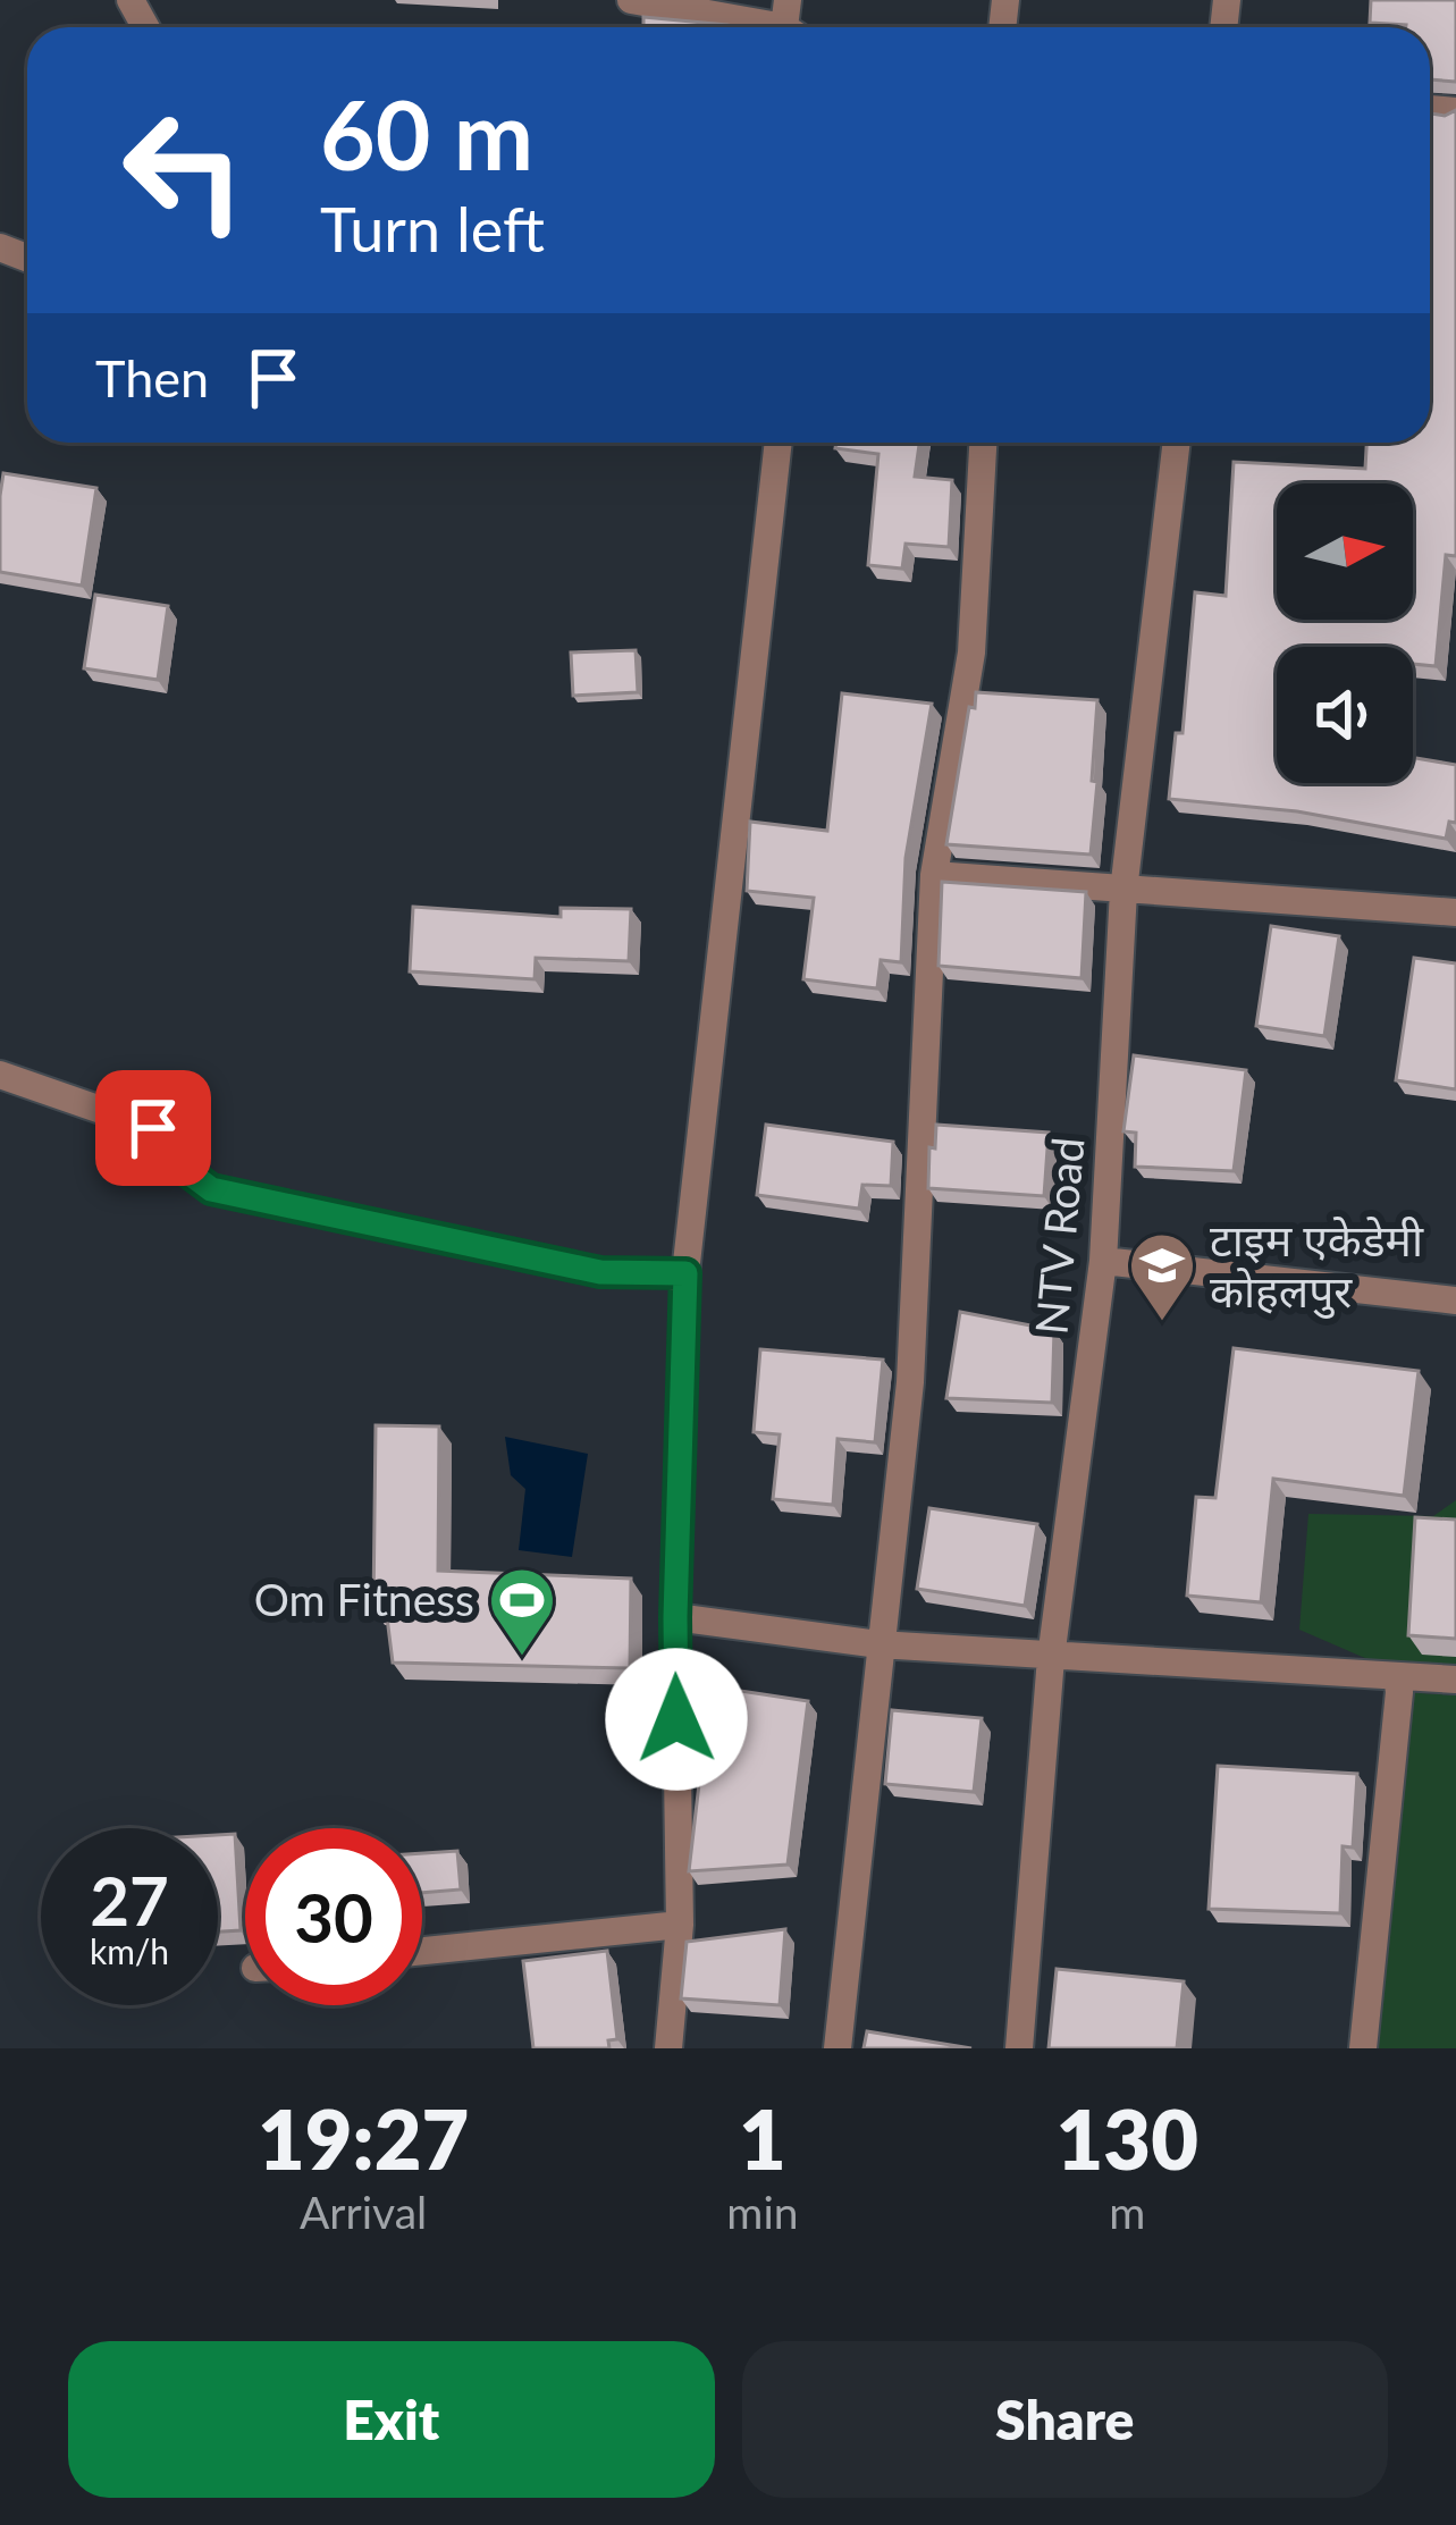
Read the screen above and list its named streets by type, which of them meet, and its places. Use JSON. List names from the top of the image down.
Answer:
{
  "streets": {
    "street": ["NTV Road"]
  },
  "places": {
    "school or university": ["टाइम एकेडेमी कोहलपुर"],
    "sports": ["Om Fitness"]
  },
  "north": "right",
  "page": {
    "turn": ["60 m", "Turn left"],
    "then": "Then",
    "speed": "27 km/h",
    "limit": "30",
    "eta": [
      "19:27",
      "Arrival",
      "1",
      "min",
      "130",
      "m"
    ],
    "buttons": ["Exit", "Share"]
  }
}
